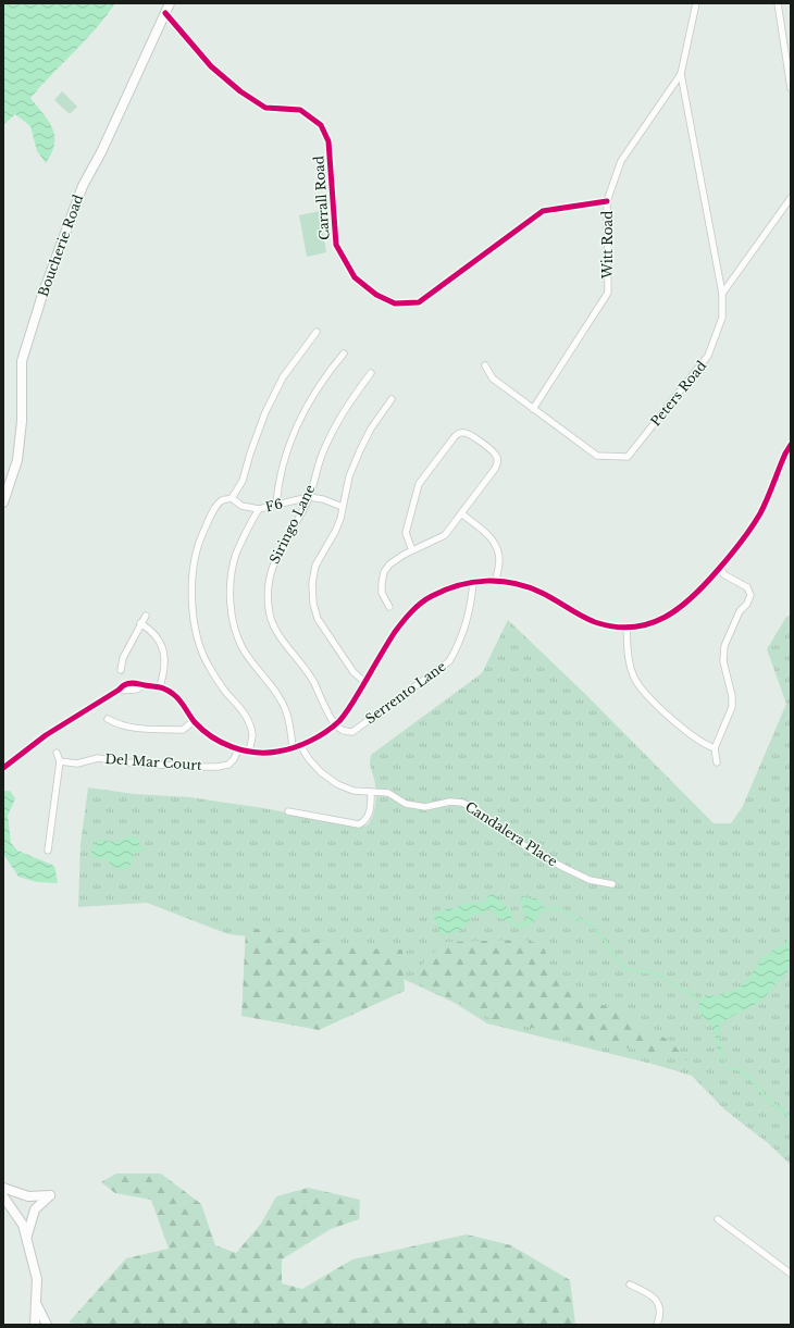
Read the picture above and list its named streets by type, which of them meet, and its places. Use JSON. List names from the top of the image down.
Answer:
{
  "streets": {
    "main road": ["Boucherie Road"],
    "street": [
      "Carrall Road",
      "Witt Road",
      "Peters Road",
      "F6",
      "Siringo Lane",
      "Serrento Lane",
      "Del Mar Court",
      "Candalera Place"
    ]
  },
  "crossings": [
    ["Carrall Road", "Witt Road"],
    ["Carrall Road", "Boucherie Road"],
    ["Witt Road", "Peters Road"],
    ["F6", "Siringo Lane"],
    ["Siringo Lane", "Serrento Lane"]
  ]
}
